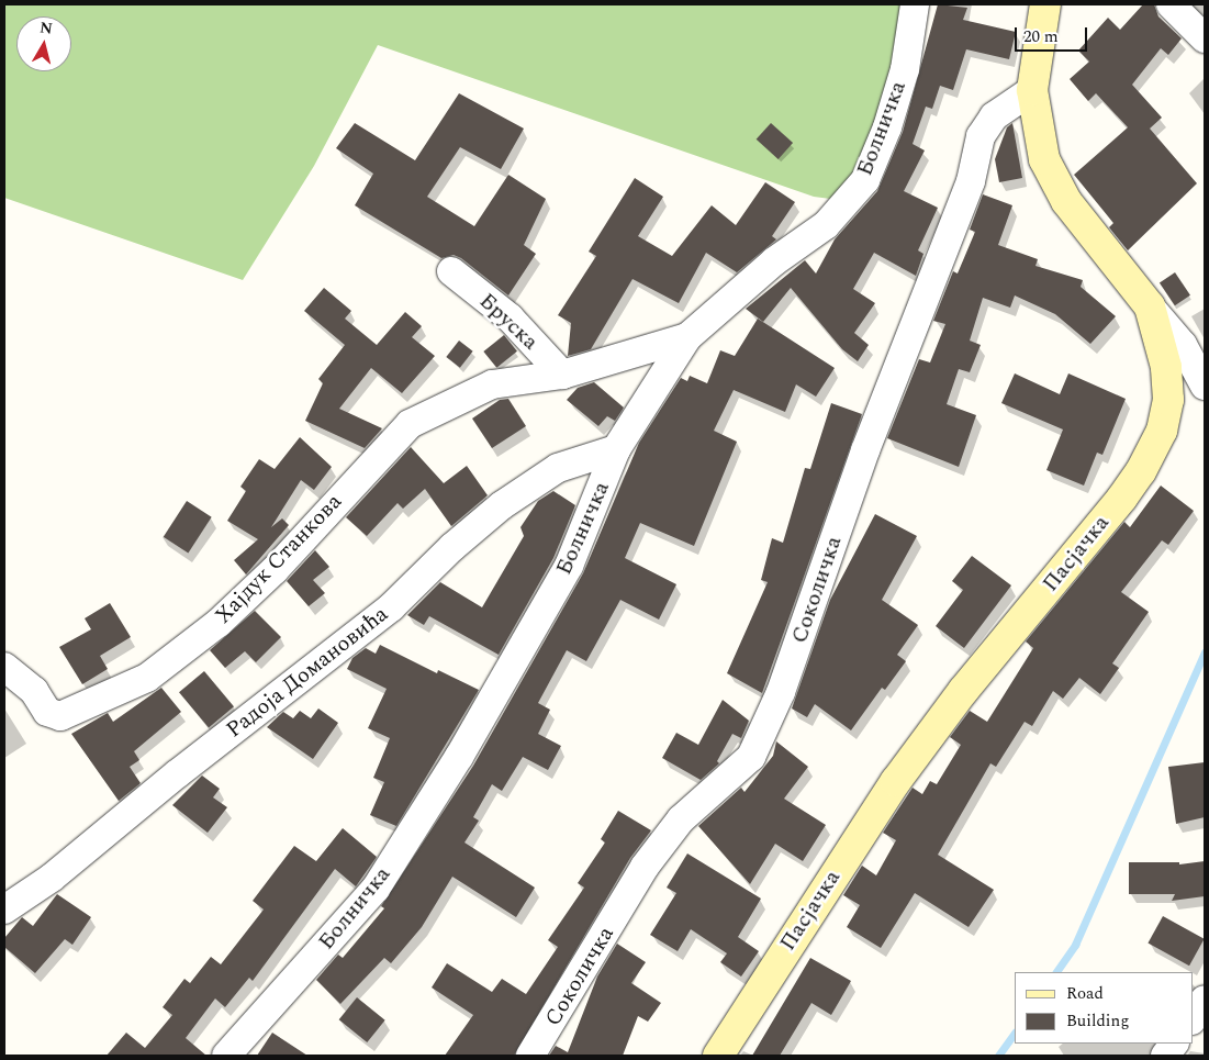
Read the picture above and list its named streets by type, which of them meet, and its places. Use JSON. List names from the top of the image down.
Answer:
{
  "streets": {
    "main road": ["Пасјачка"],
    "street": [
      "Болничка",
      "Бруска",
      "Хајдук Станкова",
      "Соколичка",
      "Радоја Домановића"
    ]
  },
  "crossings": [
    ["Болничка", "Хајдук Станкова"],
    ["Болничка", "Радоја Домановића"],
    ["Бруска", "Хајдук Станкова"],
    ["Пасјачка", "Соколичка"]
  ],
  "legend": ["Road", "Building"],
  "scale_bar": "20 m",
  "north": "top"
}
